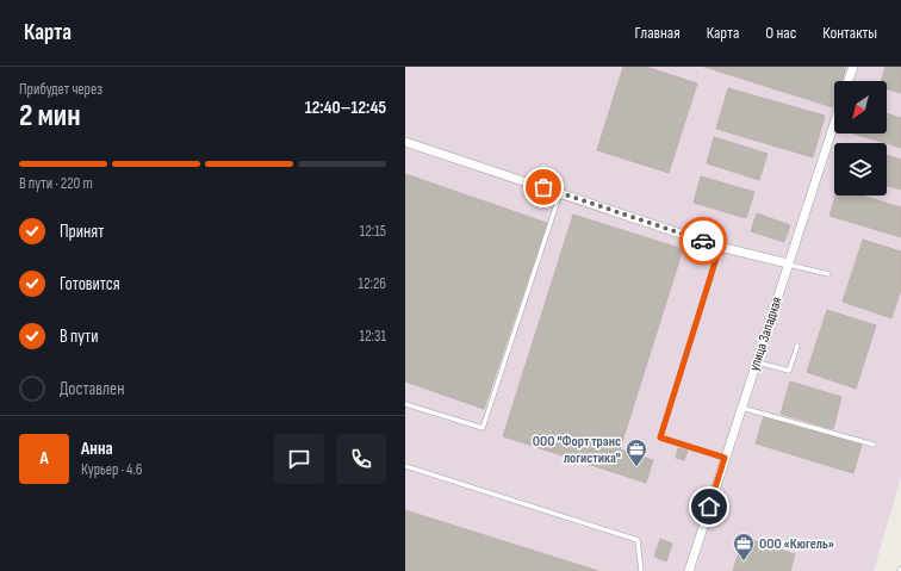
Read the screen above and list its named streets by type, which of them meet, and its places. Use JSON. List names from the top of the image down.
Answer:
{
  "streets": {
    "street": ["улица Западная"]
  },
  "places": {
    "office": ["ООО \"Форт транс логистика\"", "ООО «Кюгель»"]
  },
  "north": "bottom left",
  "page": {
    "header": "Карта",
    "nav": [
      "Главная",
      "Карта",
      "О нас",
      "Контакты"
    ],
    "heading": ["2 мин", "Прибудет через", "12:40–12:45"],
    "panel": ["Анна", "Курьер · 4.6"],
    "bar": "В пути · 220 m",
    "list": [
      ["Принят", "12:15"],
      ["Готовится", "12:26"],
      ["В пути", "12:31"],
      "Доставлен"
    ],
    "round": "А"
  }
}
